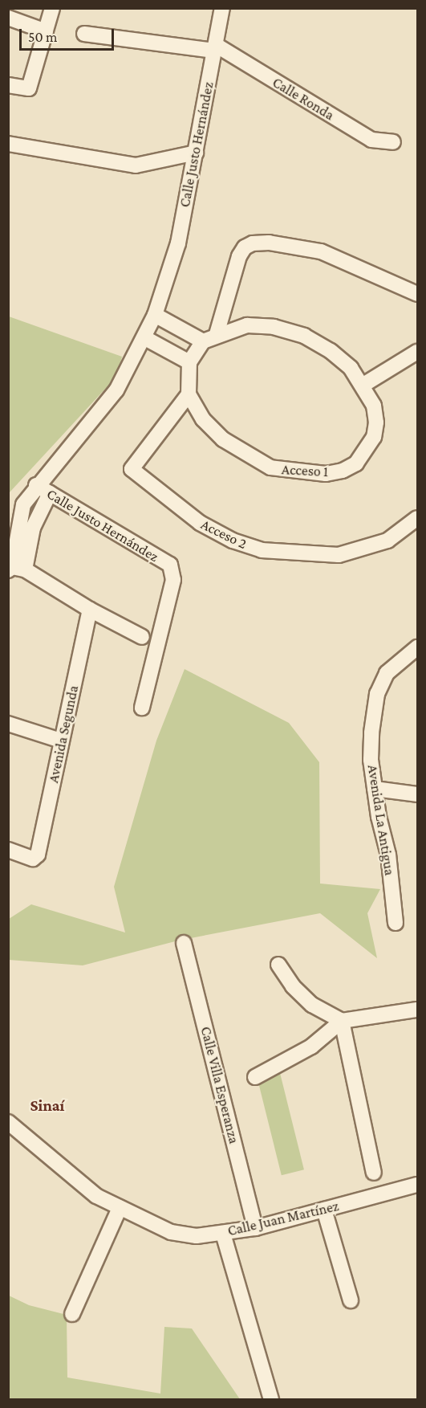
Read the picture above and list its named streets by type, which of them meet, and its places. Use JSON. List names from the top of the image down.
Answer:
{
  "streets": {
    "street": [
      "Calle Ronda",
      "Calle Justo Hernández",
      "Acceso 1",
      "Acceso 2",
      "Avenida Segunda",
      "Avenida La Antigua",
      "Calle Villa Esperanza",
      "Calle Juan Martínez"
    ]
  },
  "crossings": [
    ["Calle Ronda", "Calle Justo Hernández"],
    ["Acceso 1", "Acceso 2"],
    ["Calle Villa Esperanza", "Calle Juan Martínez"]
  ],
  "districts": ["Sinaí"],
  "scale_bar": "50 m"
}
